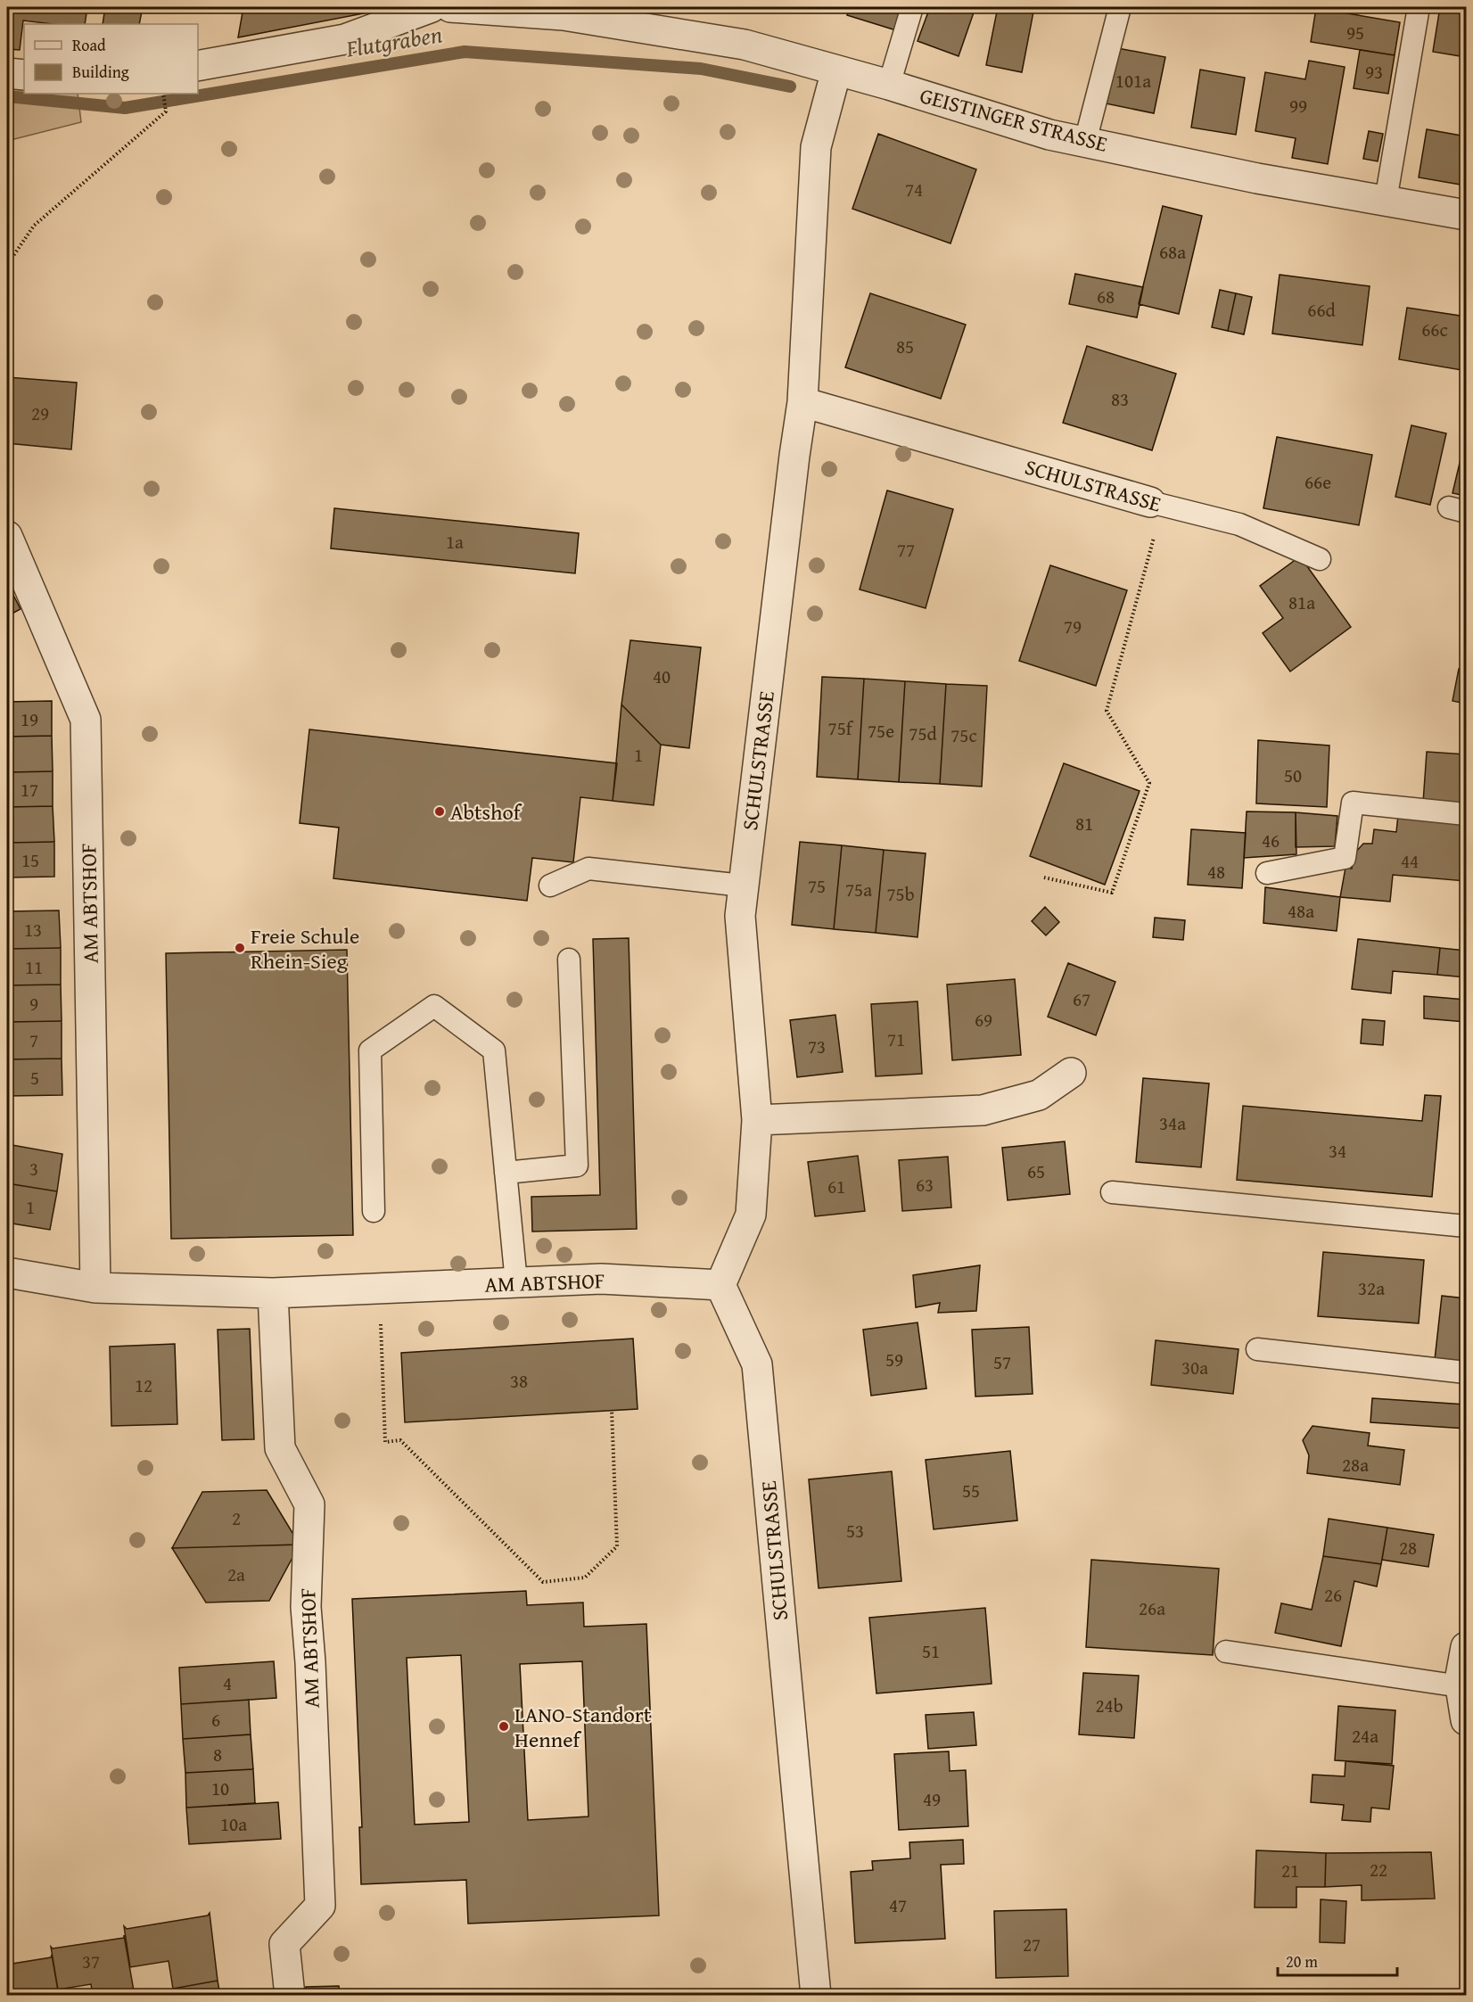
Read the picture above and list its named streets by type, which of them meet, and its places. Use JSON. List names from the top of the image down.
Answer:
{
  "streets": {
    "street": ["GEISTINGER STRASSE", "SCHULSTRASSE", "AM ABTSHOF"]
  },
  "crossings": [
    ["GEISTINGER STRASSE", "SCHULSTRASSE"],
    ["SCHULSTRASSE", "AM ABTSHOF"]
  ],
  "water": ["Flutgraben"],
  "places": ["Abtshof", "Freie Schule Rhein-Sieg", "LANO-Standort Hennef"],
  "house_numbers": [
    "95",
    "93",
    "101a",
    "99",
    "74",
    "68a",
    "68",
    "66d",
    "66c",
    "85",
    "83",
    "29",
    "66e",
    "1a",
    "77",
    "81a",
    "79",
    "40",
    "19",
    "75f",
    "75e",
    "75d",
    "75c",
    "1",
    "50",
    "17",
    "81",
    "46",
    "15",
    "44",
    "48",
    "75",
    "75a",
    "75b",
    "48a",
    "13",
    "11",
    "67",
    "9",
    "69",
    "71",
    "7",
    "73",
    "5",
    "34a",
    "34",
    "3",
    "65",
    "63",
    "61",
    "1",
    "32a",
    "59",
    "57",
    "30a",
    "38",
    "12",
    "28a",
    "55",
    "2",
    "53",
    "28",
    "2a",
    "26",
    "26a",
    "51",
    "4",
    "24b",
    "6",
    "24a",
    "8",
    "10",
    "49",
    "10a",
    "22",
    "21",
    "47",
    "27",
    "37"
  ],
  "legend": ["Road", "Building"],
  "scale_bar": "20 m"
}
